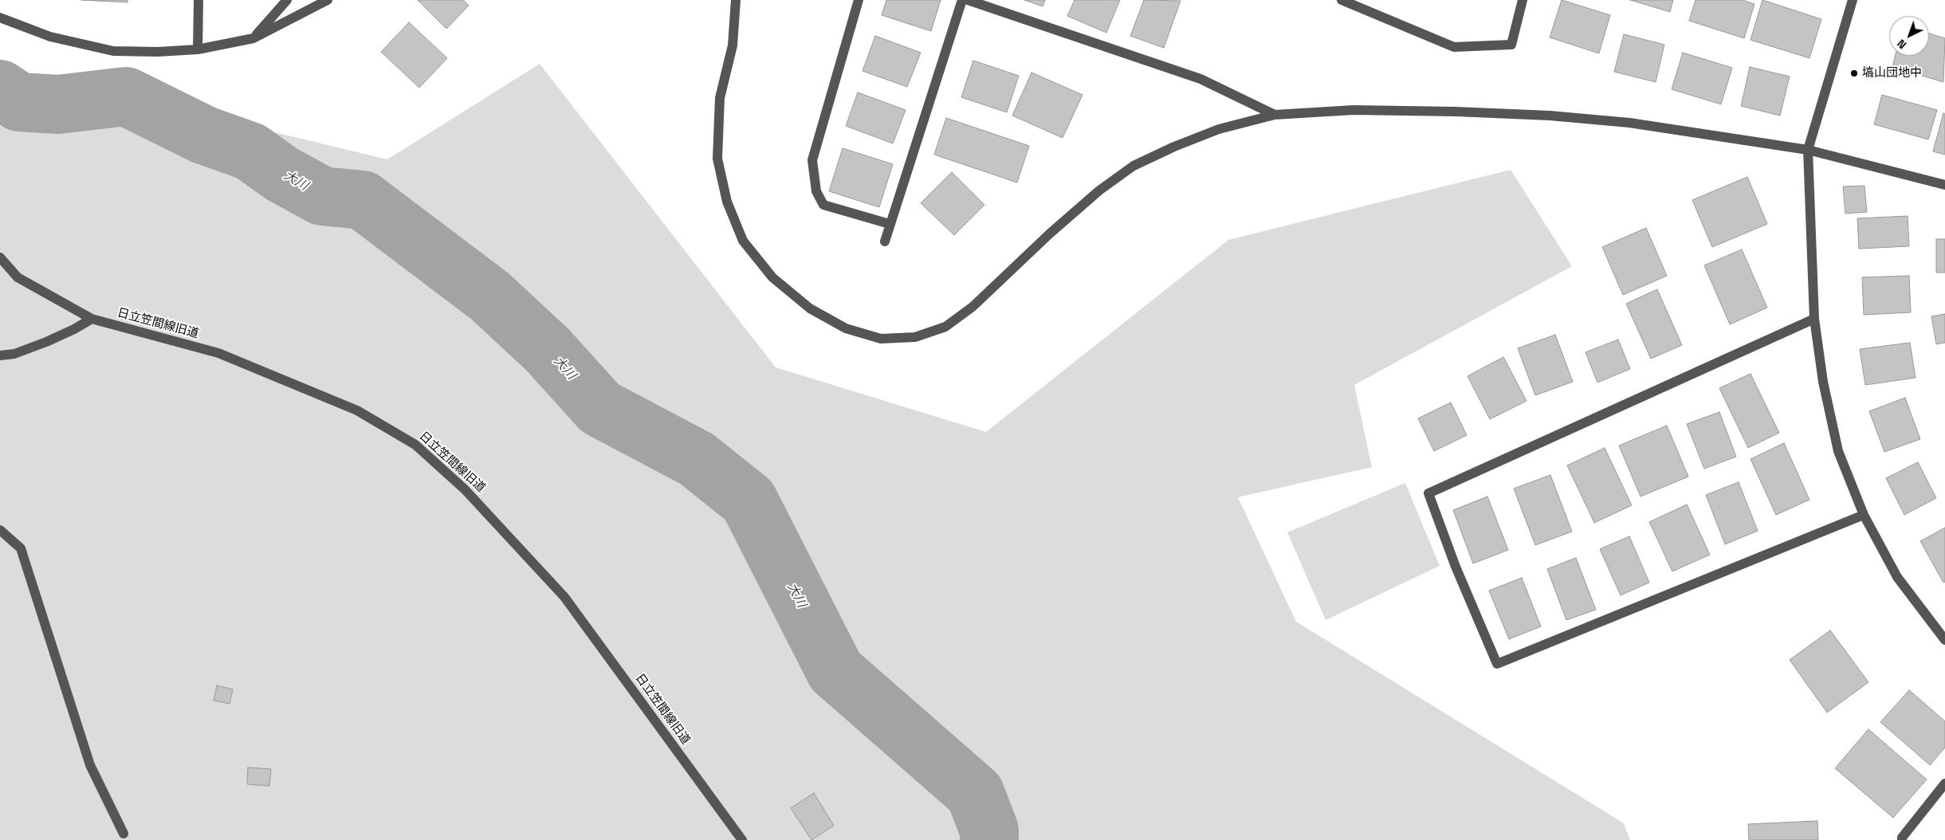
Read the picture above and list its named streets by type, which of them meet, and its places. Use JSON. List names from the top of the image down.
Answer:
{
  "streets": {
    "street": ["日立笠間線旧道"]
  },
  "water": ["大川"],
  "places": ["塙山団地中"],
  "north": "bottom left"
}
